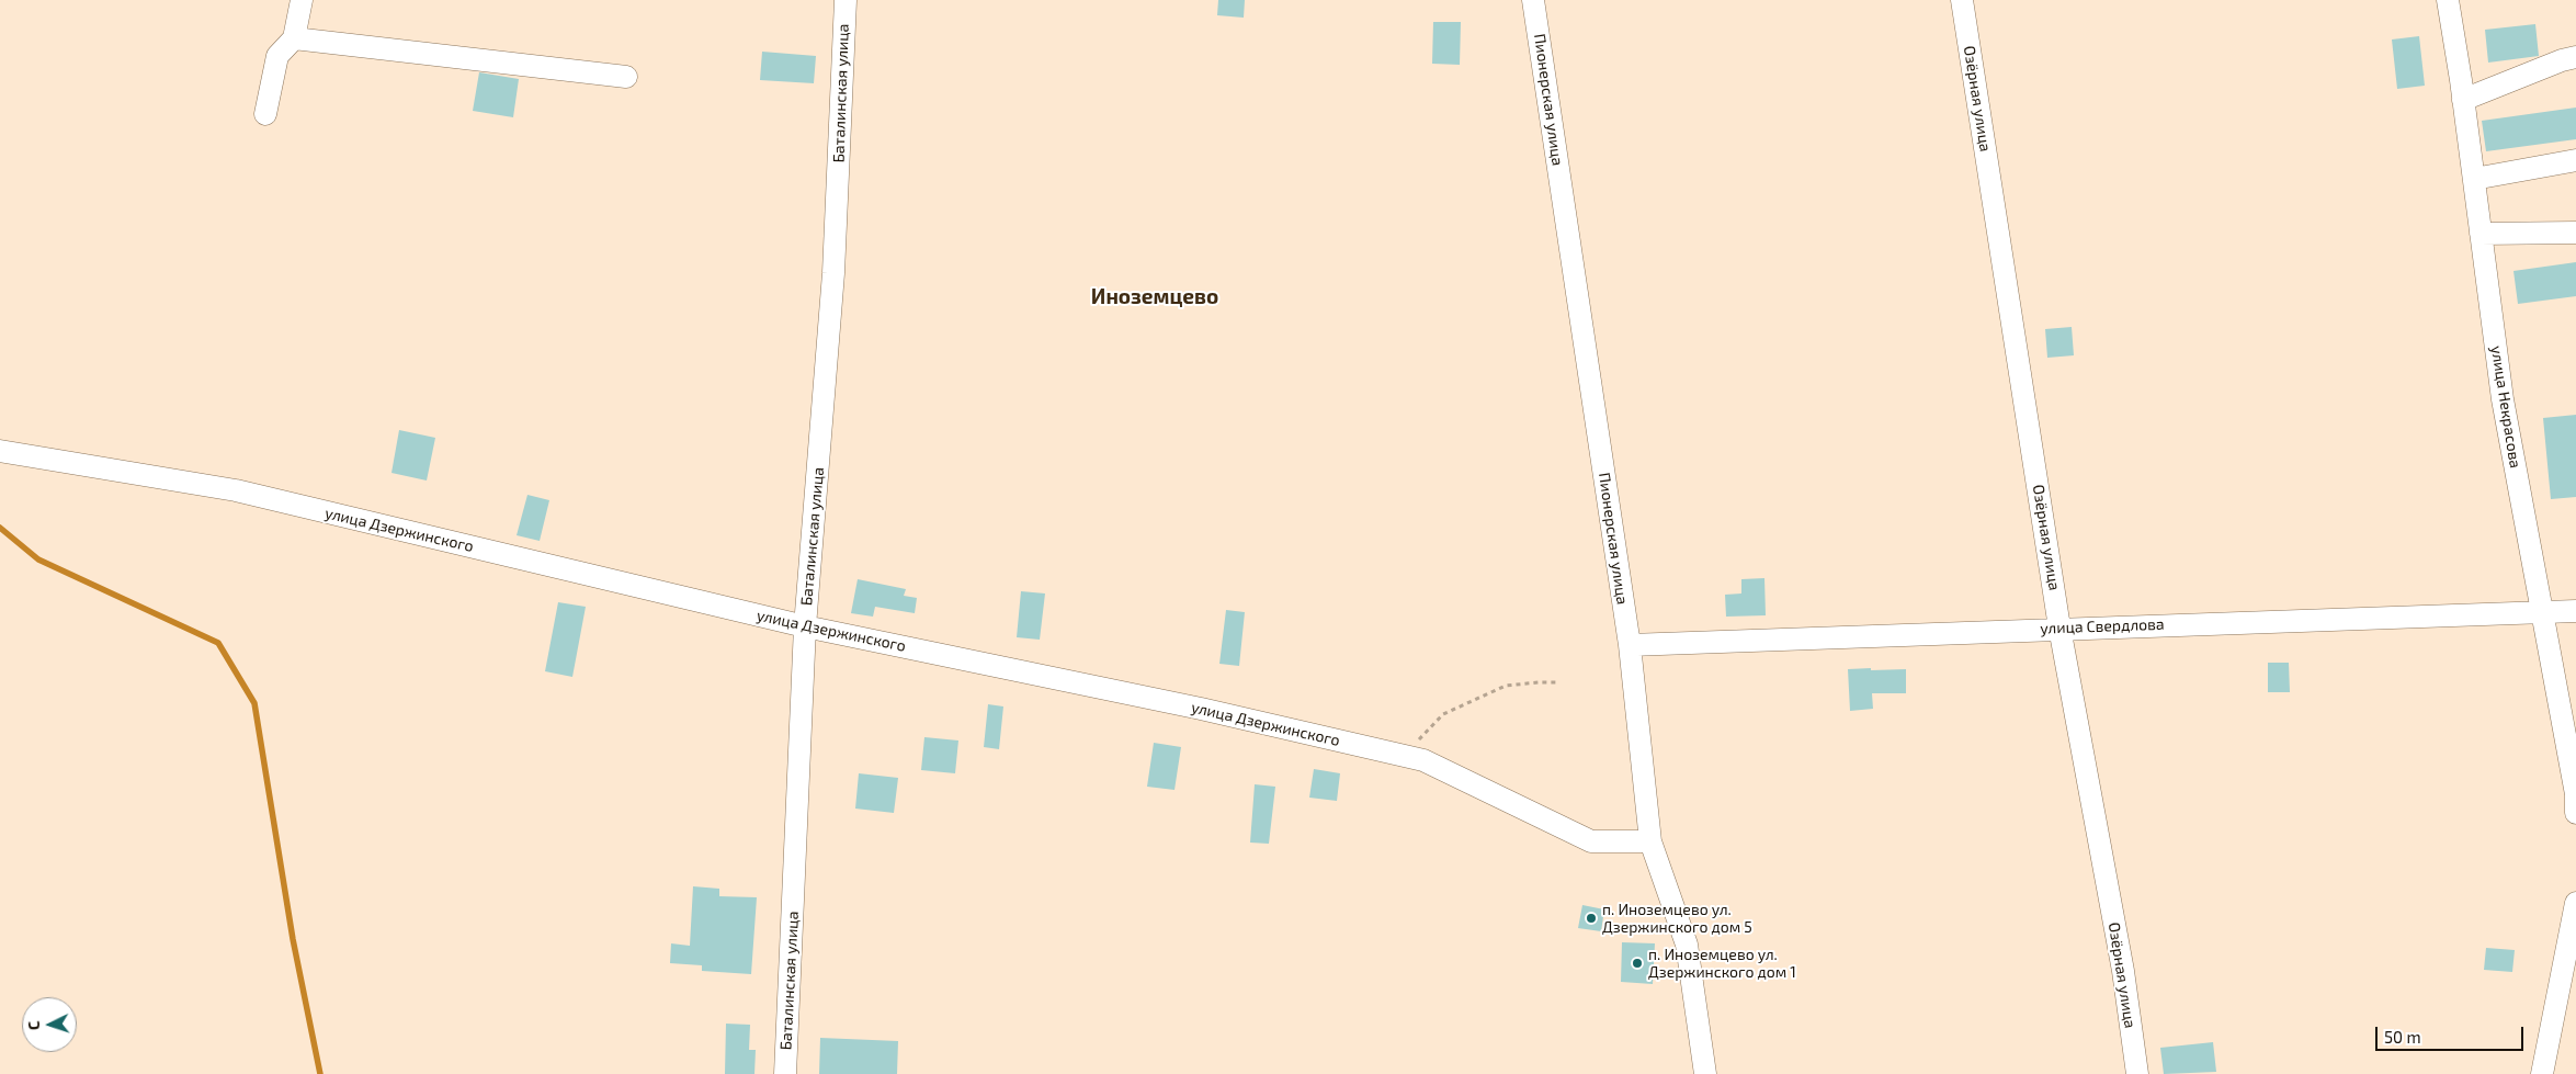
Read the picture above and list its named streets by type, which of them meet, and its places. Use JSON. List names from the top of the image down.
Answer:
{
  "streets": {
    "street": [
      "Баталинская улица",
      "Озёрная улица",
      "Пионерская улица",
      "улица Некрасова",
      "улица Дзержинского",
      "улица Свердлова"
    ]
  },
  "crossings": [
    ["Баталинская улица", "улица Дзержинского"],
    ["Озёрная улица", "улица Свердлова"],
    ["Пионерская улица", "улица Дзержинского"],
    ["Пионерская улица", "улица Свердлова"],
    ["улица Некрасова", "улица Свердлова"]
  ],
  "districts": ["Иноземцево"],
  "places": ["п. Иноземцево ул. Дзержинского дом 5", "п. Иноземцево ул. Дзержинского дом 1"],
  "scale_bar": "50 m",
  "north": "left"
}
